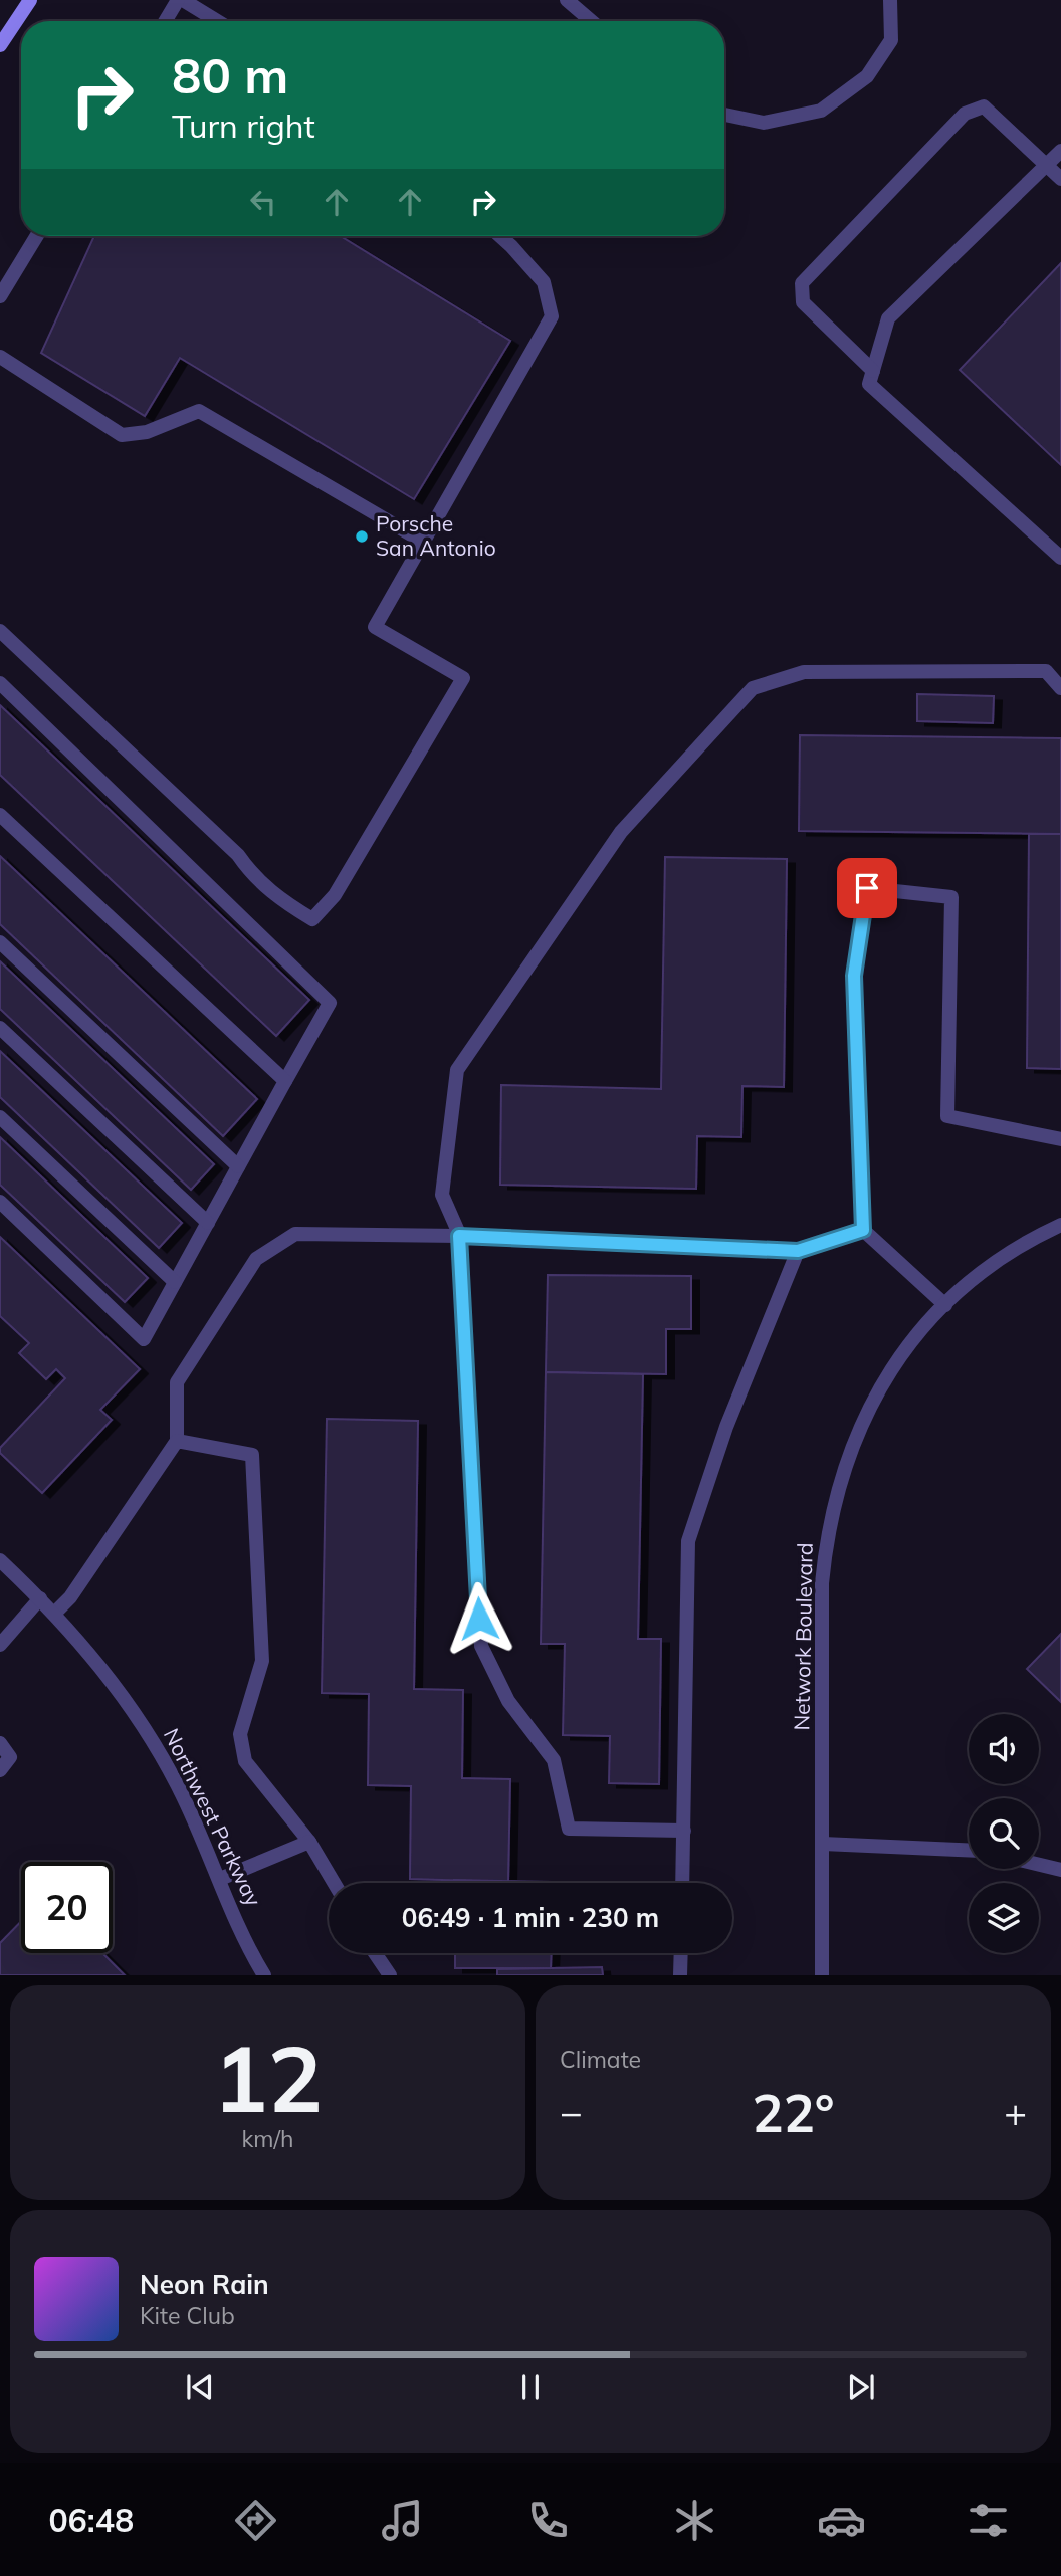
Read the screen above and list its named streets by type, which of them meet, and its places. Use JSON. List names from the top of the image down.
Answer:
{
  "streets": {
    "street": ["Network Boulevard", "Northwest Parkway"]
  },
  "places": ["Porsche San Antonio"],
  "page": {
    "turn": ["80 m", "Turn right"],
    "limit": "20",
    "trip": "06:49 · 1 min · 230 m",
    "tile": [
      ["12", "km/h"],
      "Climate"
    ],
    "heat": ["−", "22°", "+"],
    "song": ["Neon Rain", "Kite Club"],
    "tabs": "06:48"
  }
}
